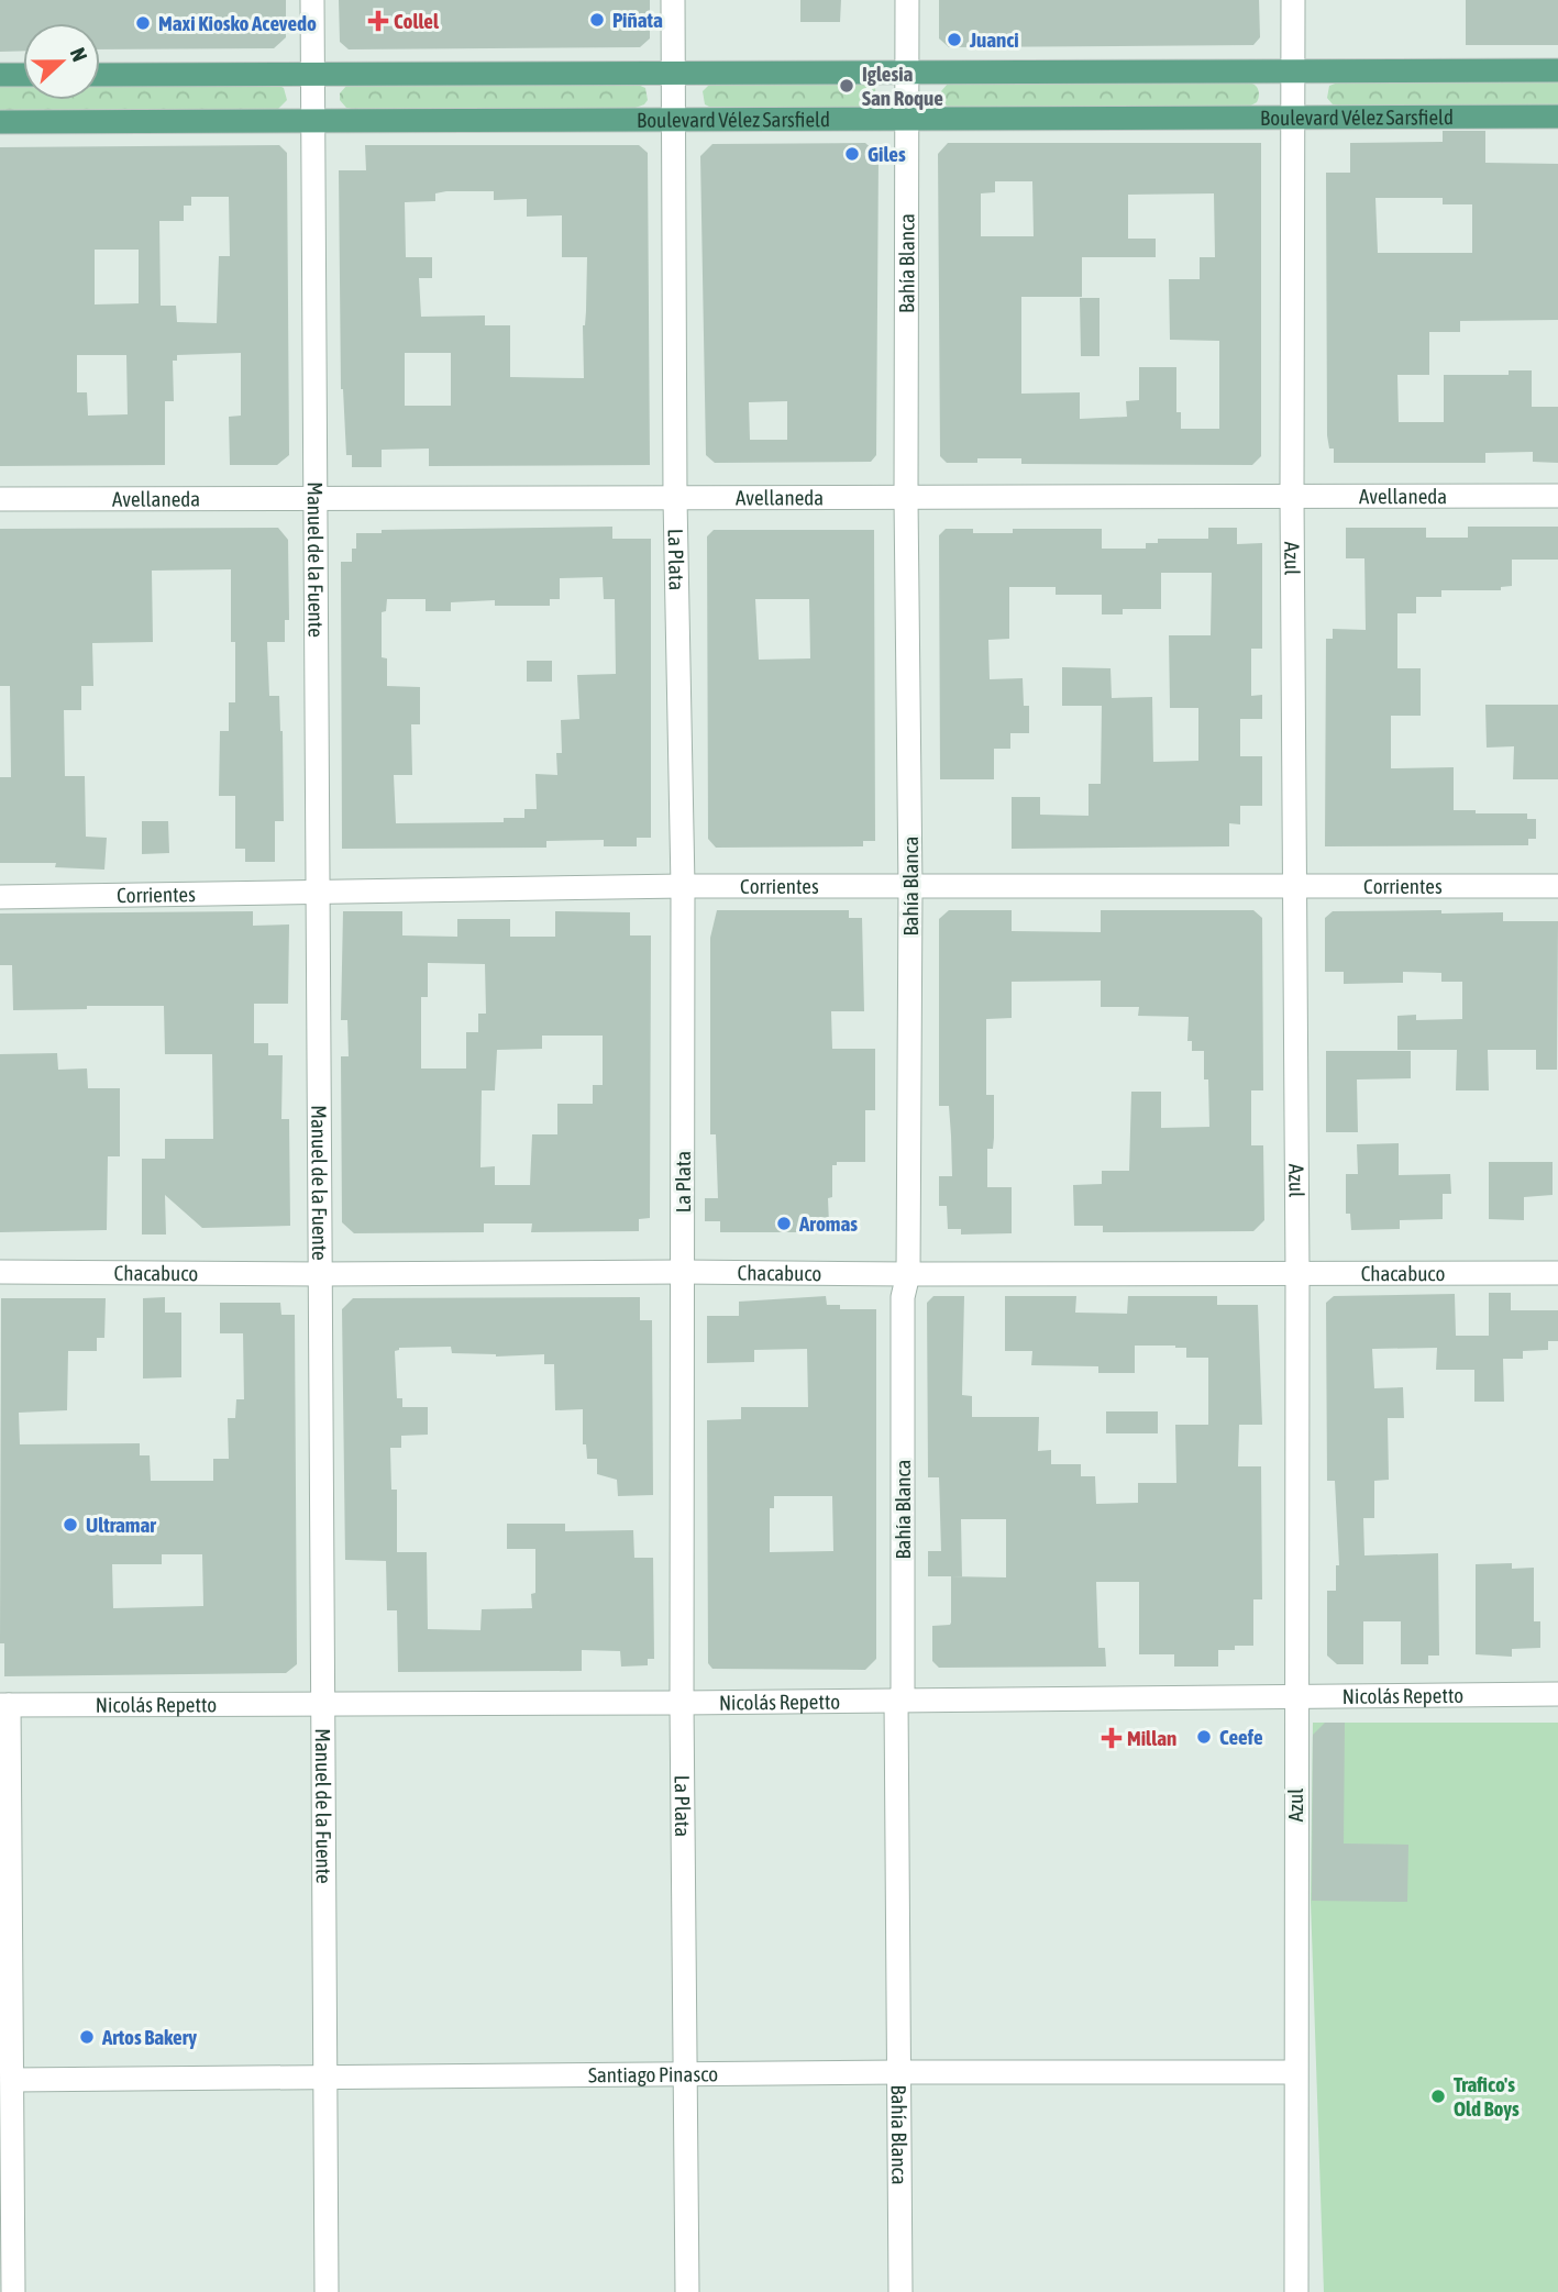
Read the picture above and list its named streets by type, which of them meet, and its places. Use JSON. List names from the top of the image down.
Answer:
{
  "streets": {
    "main road": ["Boulevard Vélez Sarsfield"],
    "street": [
      "Bahía Blanca",
      "Avellaneda",
      "Azul",
      "Manuel de la Fuente",
      "La Plata",
      "Corrientes",
      "Chacabuco",
      "Nicolás Repetto",
      "Santiago Pinasco"
    ]
  },
  "crossings": [
    ["Boulevard Vélez Sarsfield", "Bahía Blanca"],
    ["Boulevard Vélez Sarsfield", "Azul"],
    ["Boulevard Vélez Sarsfield", "Manuel de la Fuente"],
    ["Boulevard Vélez Sarsfield", "La Plata"],
    ["Bahía Blanca", "Avellaneda"],
    ["Bahía Blanca", "Corrientes"],
    ["Bahía Blanca", "Chacabuco"],
    ["Bahía Blanca", "Nicolás Repetto"],
    ["Bahía Blanca", "Santiago Pinasco"],
    ["Avellaneda", "Azul"],
    ["Avellaneda", "Manuel de la Fuente"],
    ["Avellaneda", "La Plata"],
    ["Azul", "Corrientes"],
    ["Azul", "Chacabuco"],
    ["Azul", "Nicolás Repetto"],
    ["Azul", "Santiago Pinasco"],
    ["Manuel de la Fuente", "Corrientes"],
    ["Manuel de la Fuente", "Chacabuco"],
    ["Manuel de la Fuente", "Nicolás Repetto"],
    ["Manuel de la Fuente", "Santiago Pinasco"],
    ["La Plata", "Corrientes"],
    ["La Plata", "Chacabuco"],
    ["La Plata", "Nicolás Repetto"],
    ["La Plata", "Santiago Pinasco"]
  ],
  "places": {
    "other": [
      "Piñata",
      "Maxi Kiosko Acevedo",
      "Juanci",
      "Iglesia San Roque",
      "Giles",
      "Aromas",
      "Ultramar",
      "Ceefe",
      "Artos Bakery",
      "Trafico's Old Boys"
    ],
    "health": ["Collel", "Millan"]
  },
  "north": "right"
}
